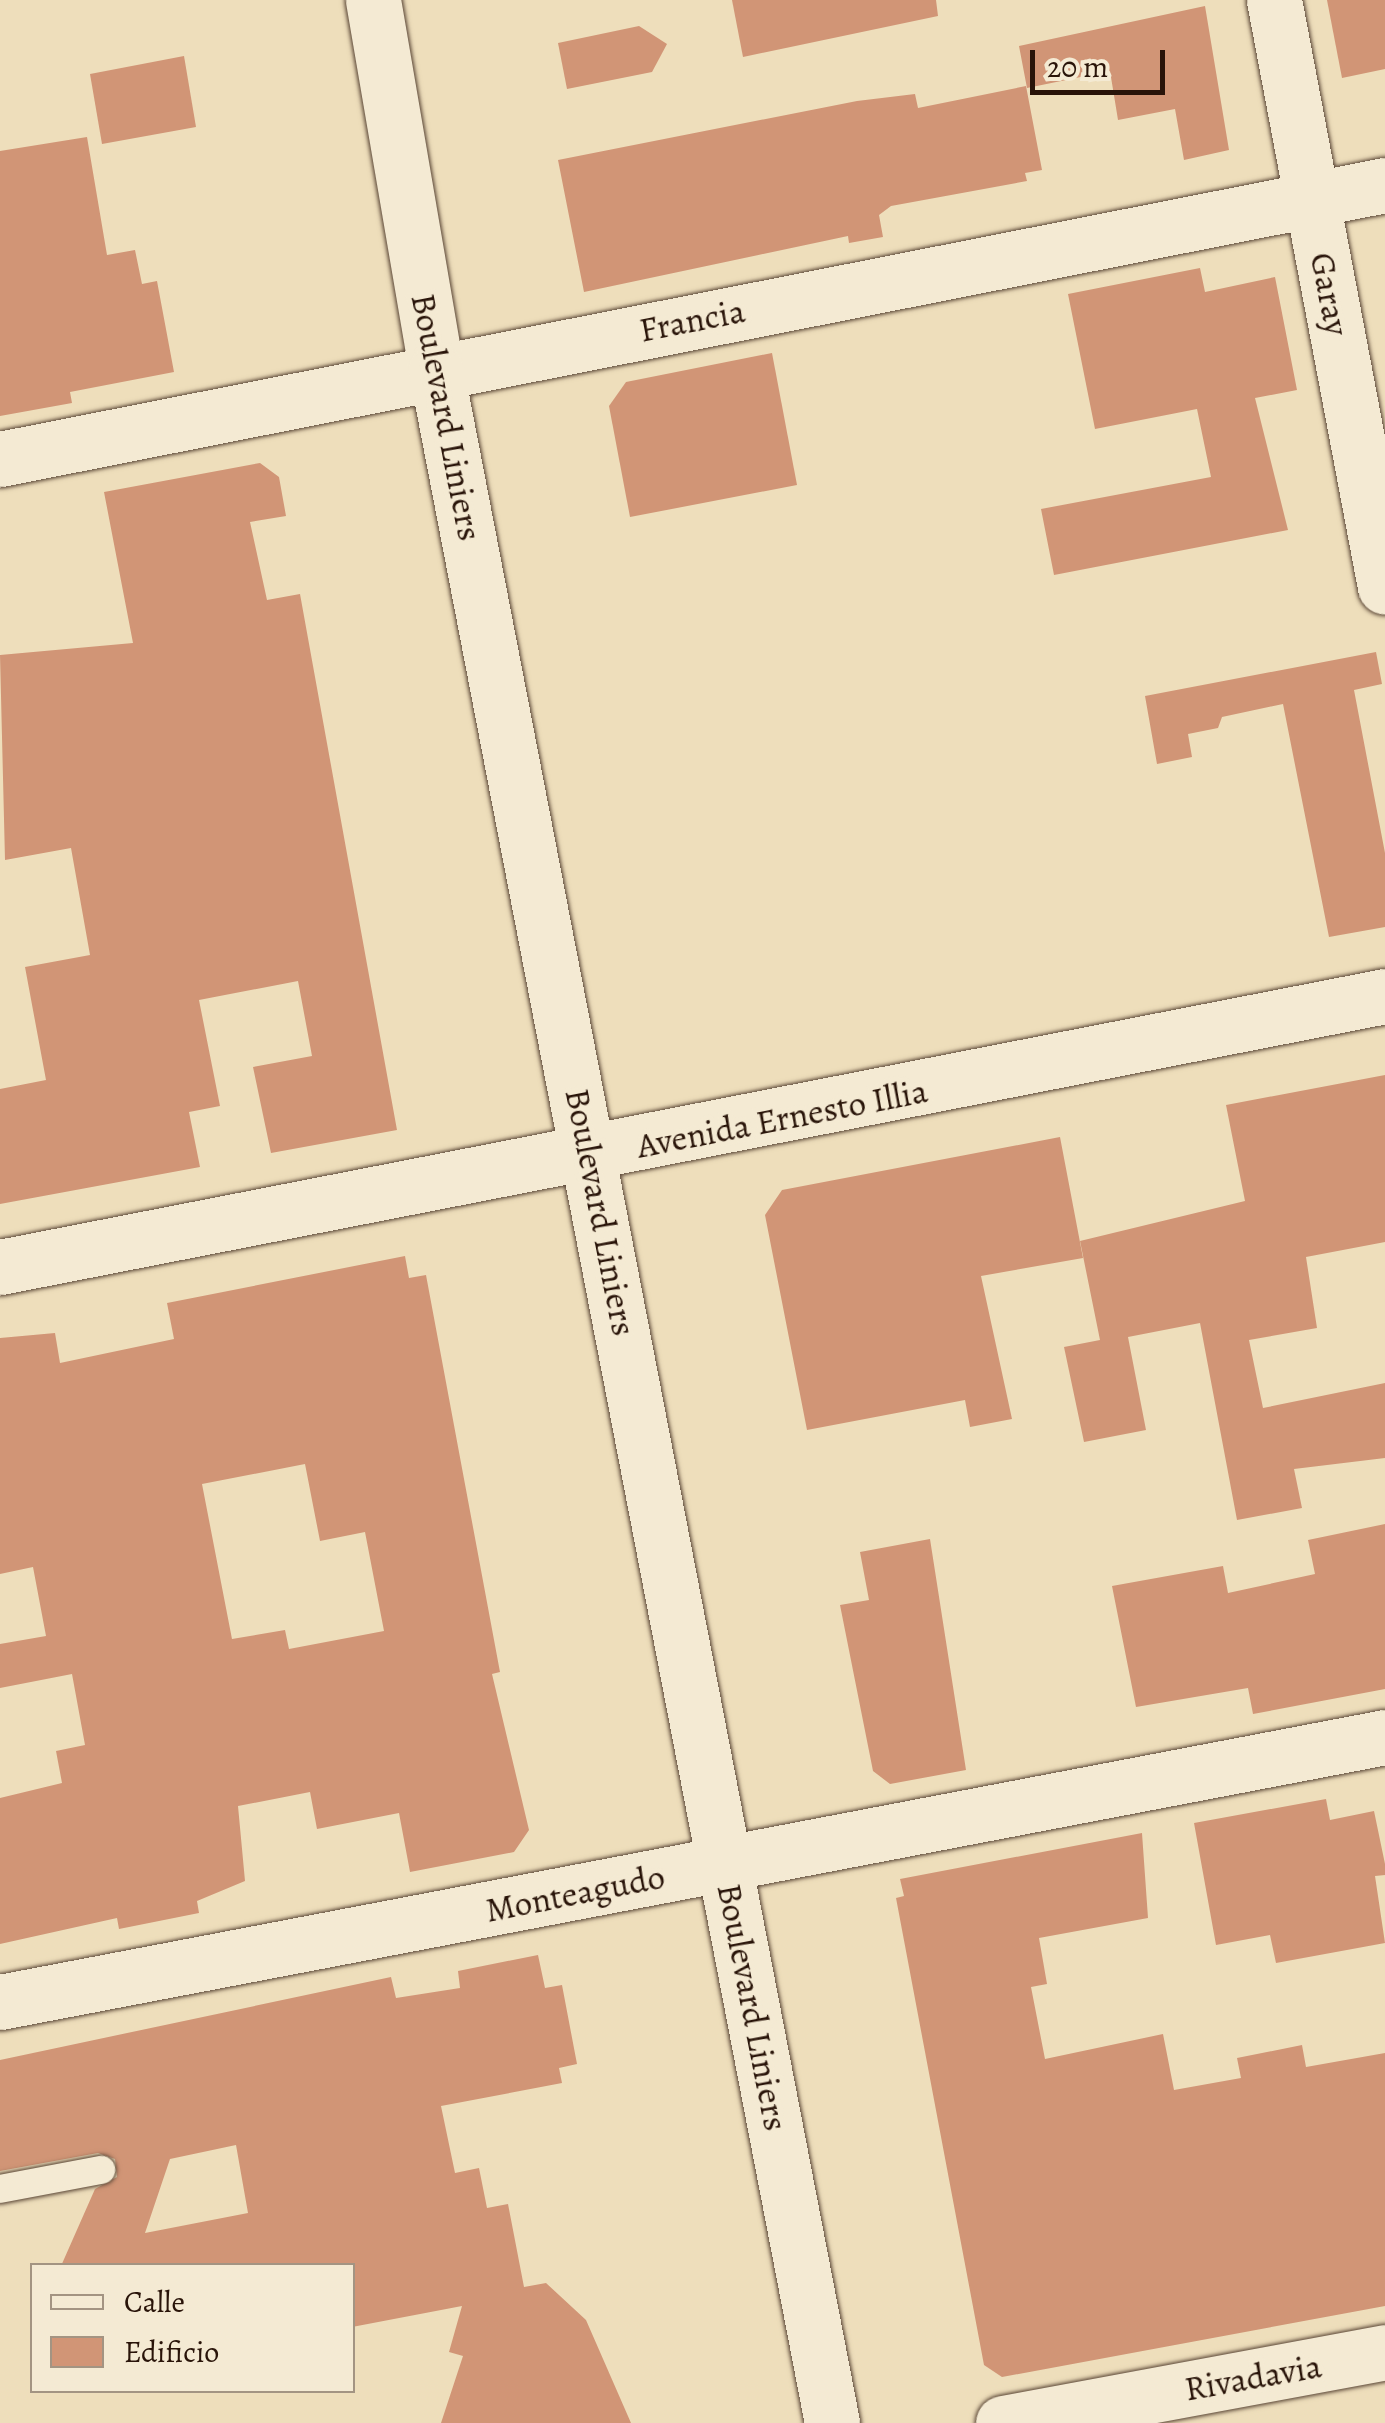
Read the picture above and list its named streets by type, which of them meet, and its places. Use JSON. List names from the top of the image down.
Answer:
{
  "streets": {
    "main road": [
      "Garay",
      "Francia",
      "Boulevard Liniers",
      "Avenida Ernesto Illia",
      "Monteagudo",
      "Rivadavia"
    ]
  },
  "crossings": [
    ["Garay", "Francia"],
    ["Francia", "Boulevard Liniers"],
    ["Boulevard Liniers", "Avenida Ernesto Illia"],
    ["Boulevard Liniers", "Monteagudo"]
  ],
  "legend": ["Calle", "Edificio"],
  "scale_bar": "20 m"
}
